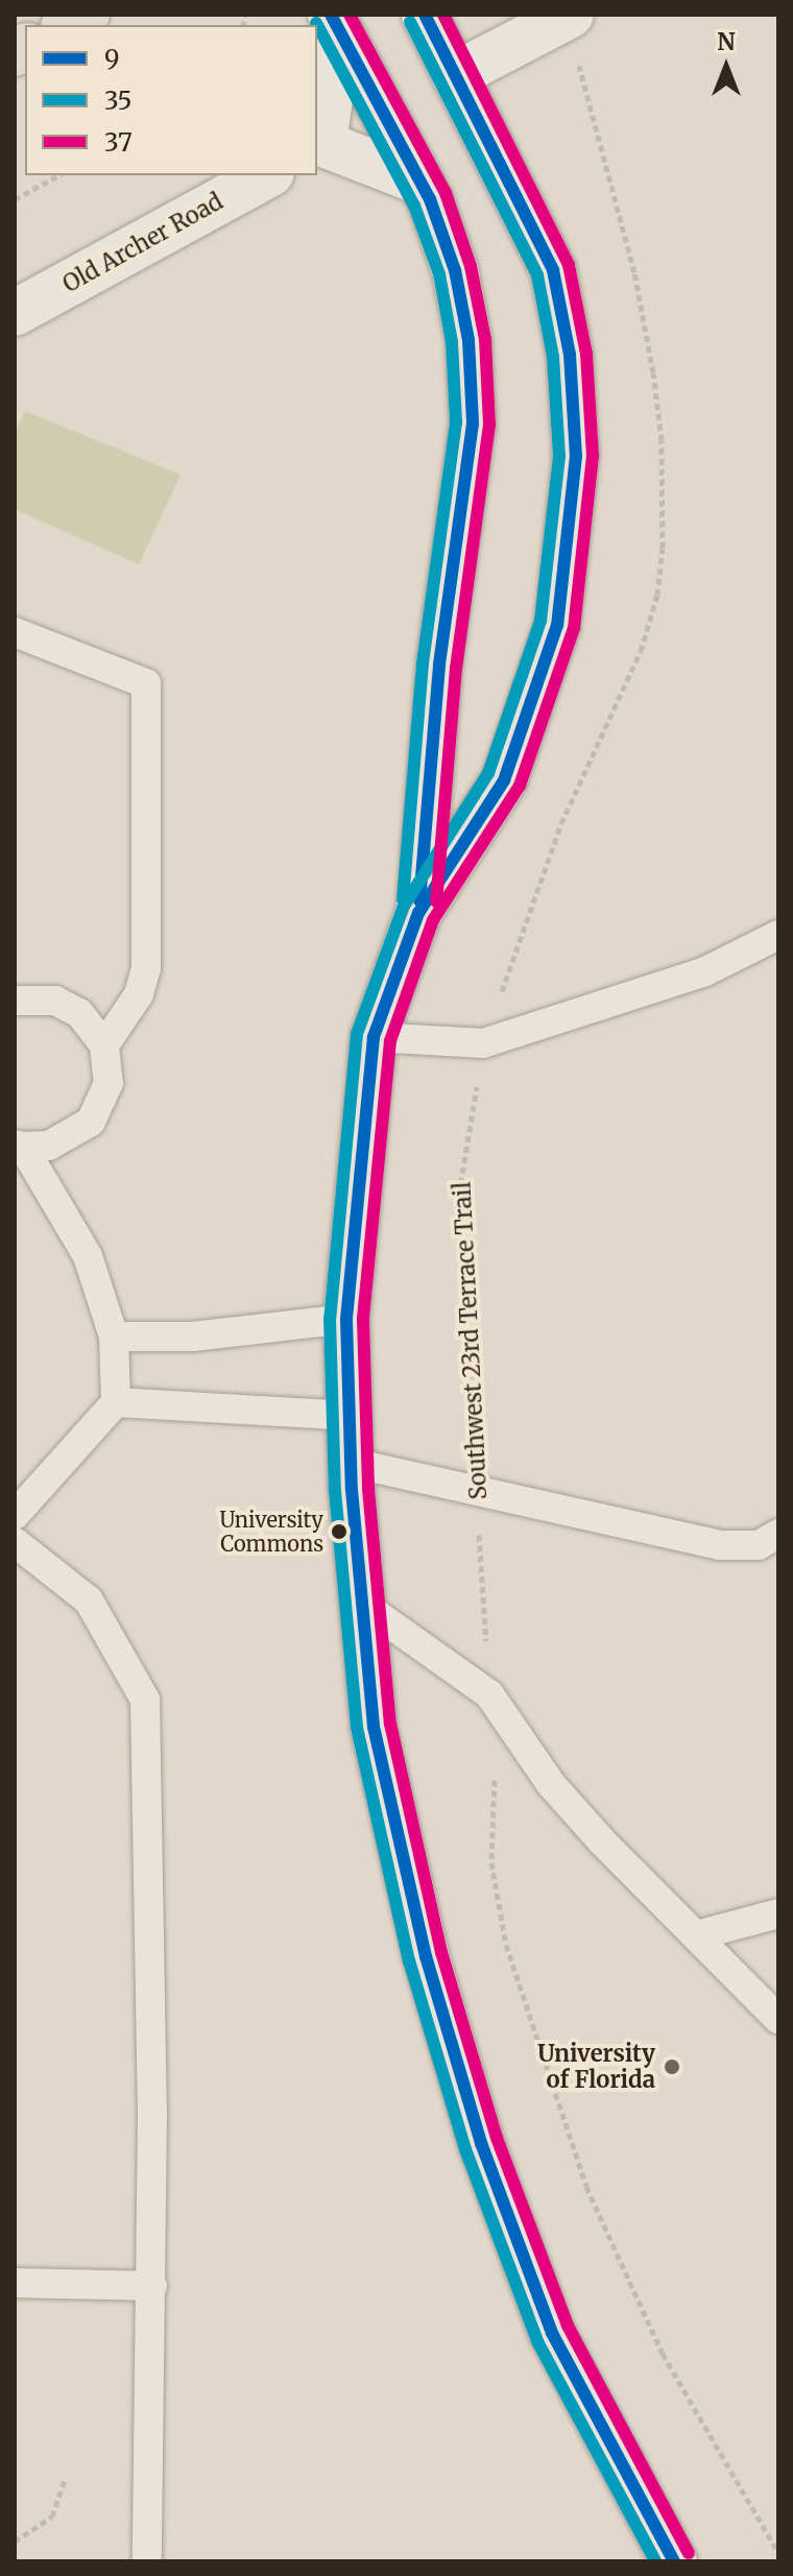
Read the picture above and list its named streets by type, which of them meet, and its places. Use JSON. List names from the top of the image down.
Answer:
{
  "streets": {
    "street": ["Old Archer Road"],
    "path": ["Southwest 23rd Terrace Trail"]
  },
  "places": ["University Commons", "University of Florida"],
  "lines": ["transit line 9", "transit line 37", "transit line 35"],
  "legend": ["9", "35", "37"],
  "north": "top"
}
